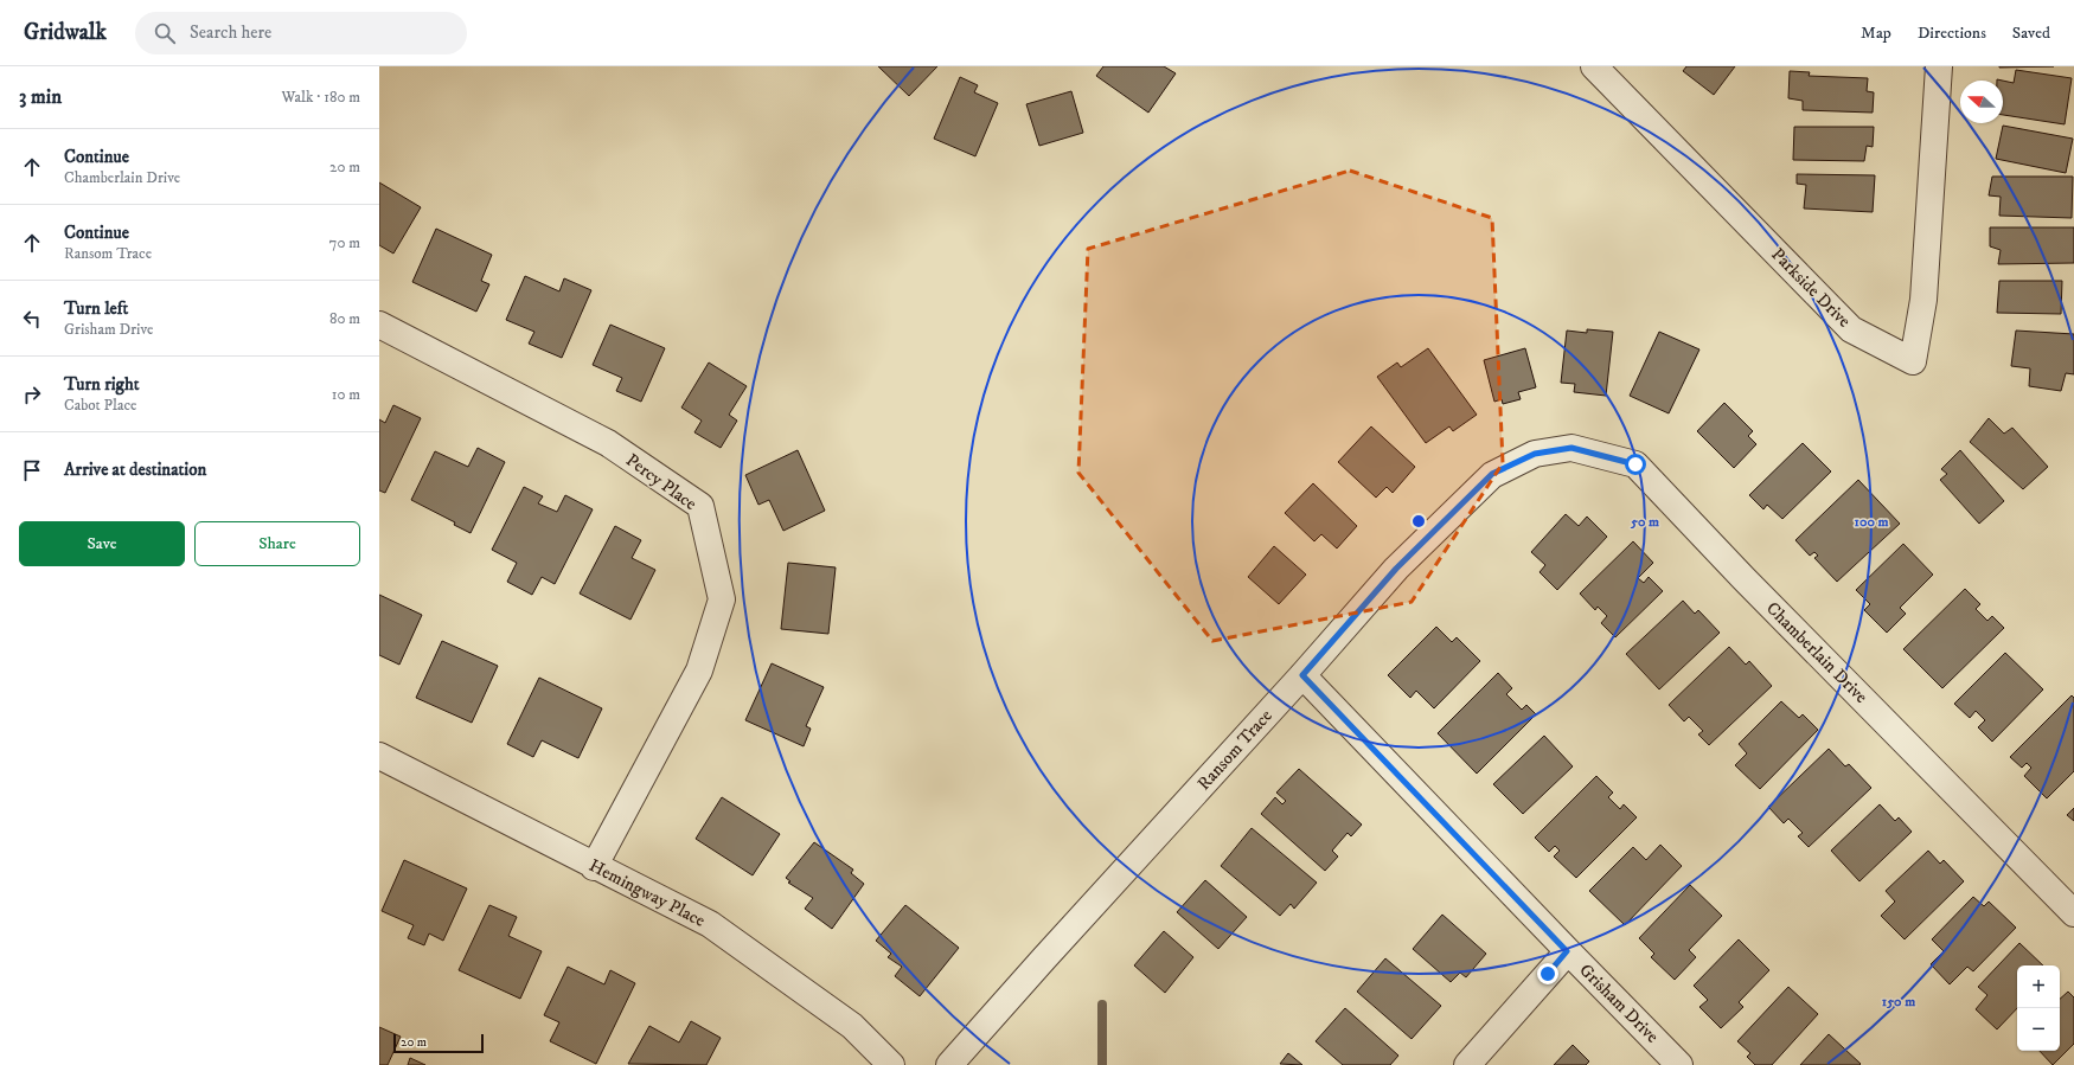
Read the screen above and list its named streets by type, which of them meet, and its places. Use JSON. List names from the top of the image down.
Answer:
{
  "streets": {
    "street": [
      "Parkside Drive",
      "Percy Place",
      "Chamberlain Drive",
      "Ransom Trace",
      "Hemingway Place",
      "Grisham Drive"
    ]
  },
  "crossings": [
    ["Percy Place", "Hemingway Place"],
    ["Chamberlain Drive", "Ransom Trace"],
    ["Ransom Trace", "Grisham Drive"]
  ],
  "scale_bar": "20 m",
  "north": "left",
  "page": {
    "header": "Gridwalk",
    "search": "Search here",
    "nav": ["Map", "Directions", "Saved"],
    "heading": ["3 min", "Walk · 180 m"],
    "list": [
      ["Continue", "Chamberlain Drive", "20 m"],
      ["Continue", "Ransom Trace", "70 m"],
      ["Turn left", "Grisham Drive", "80 m"],
      ["Turn right", "Cabot Place", "10 m"],
      "Arrive at destination"
    ],
    "buttons": ["Save", "Share"],
    "map_buttons": ["+", "−"],
    "scale": "20 m"
  },
  "rings": ["50 m", "100 m", "150 m"]
}
